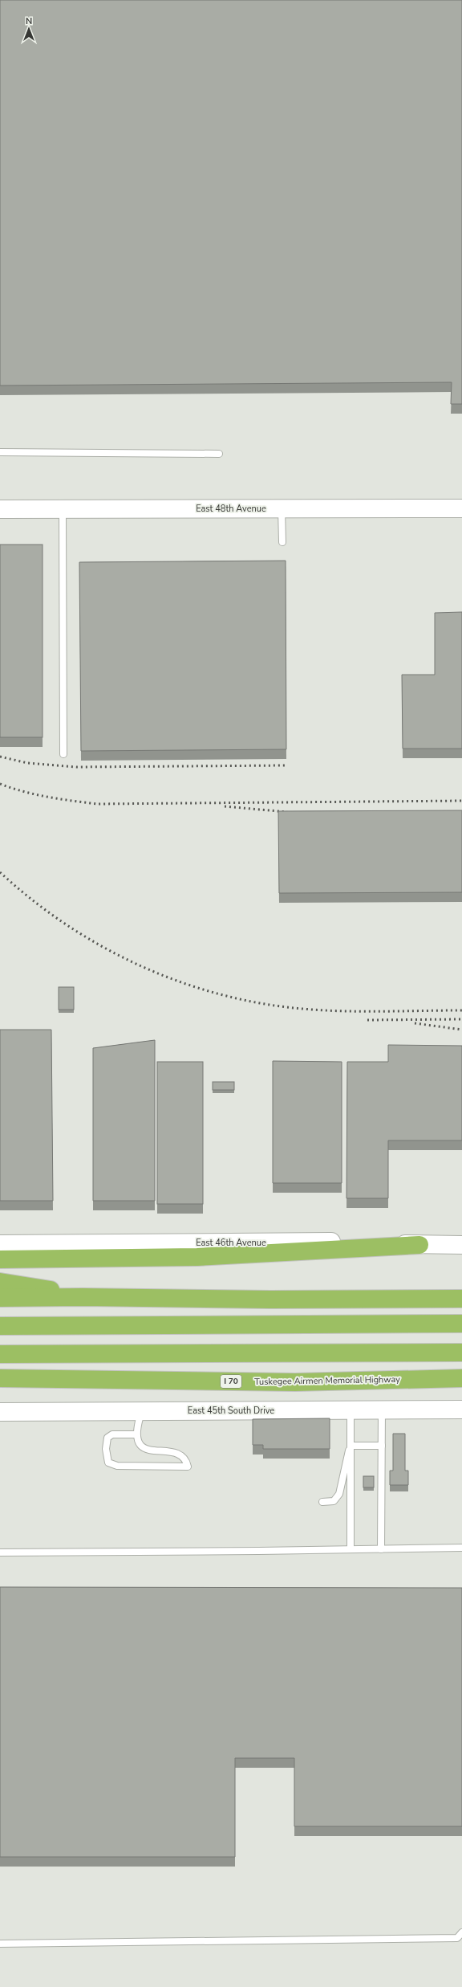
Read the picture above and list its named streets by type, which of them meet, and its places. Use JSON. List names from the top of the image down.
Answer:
{
  "streets": {
    "highway": ["Tuskegee Airmen Memorial Highway", "I 70"],
    "main road": ["East 48th Avenue", "East 46th Avenue", "East 45th South Drive"]
  },
  "north": "top"
}
